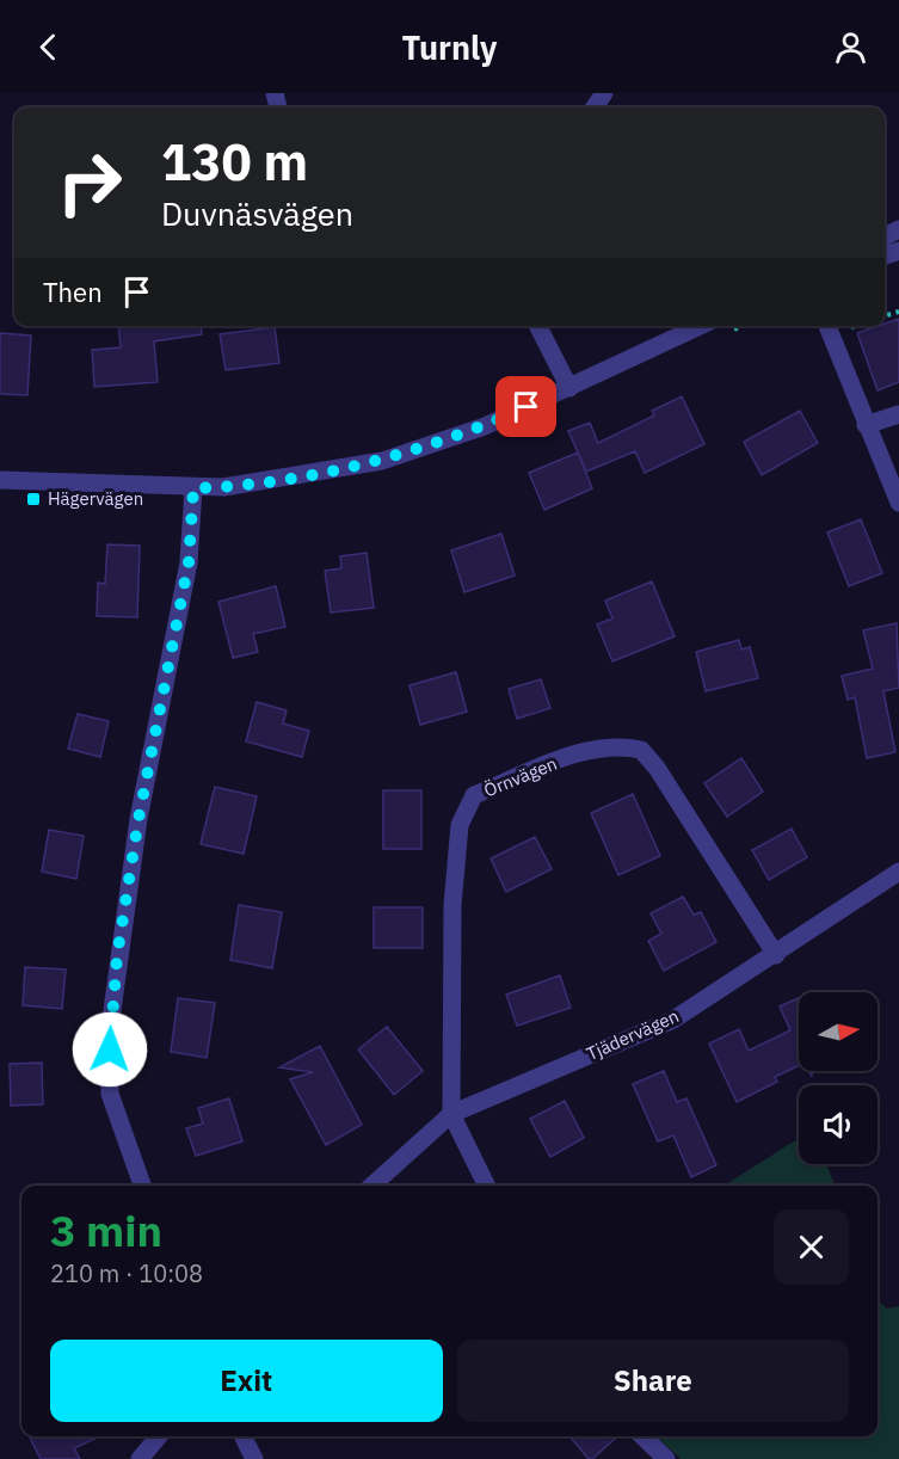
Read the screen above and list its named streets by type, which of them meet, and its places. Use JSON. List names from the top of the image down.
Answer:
{
  "streets": {
    "street": ["Örnvägen", "Tjädervägen"]
  },
  "crossings": [
    ["Örnvägen", "Tjädervägen"]
  ],
  "places": {
    "transit": ["Hägervägen"]
  },
  "north": "right",
  "page": {
    "header": "Turnly",
    "turn": ["130 m", "Duvnäsvägen"],
    "then": "Then",
    "heading": ["3 min", "210 m · 10:08"],
    "buttons": ["Exit", "Share"]
  }
}
